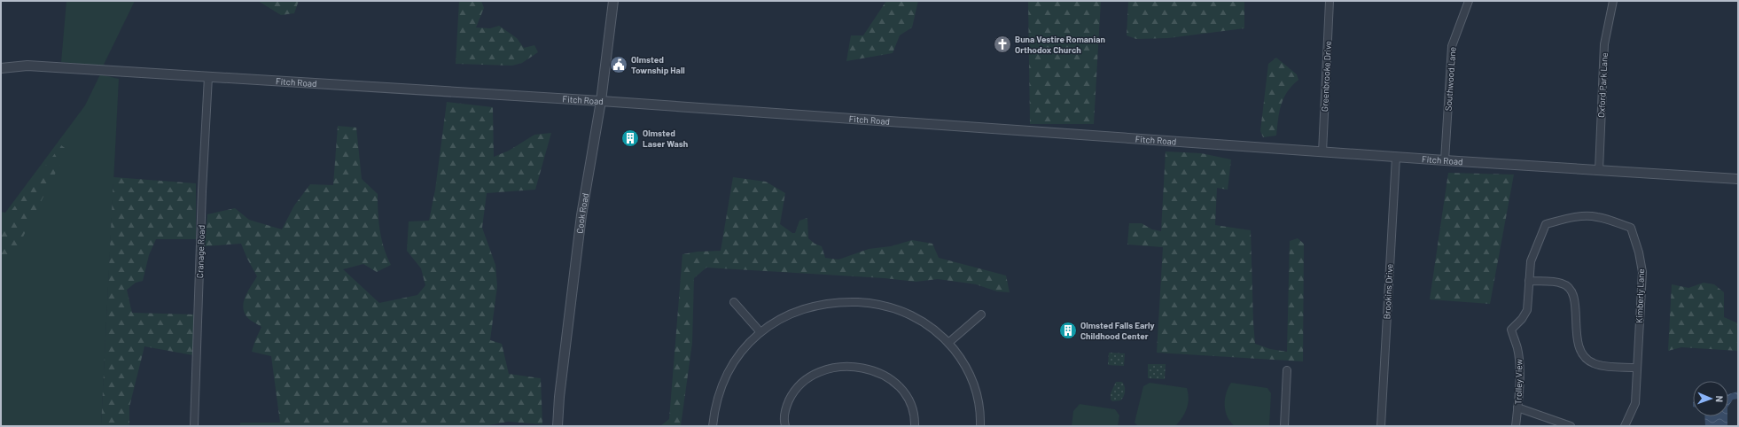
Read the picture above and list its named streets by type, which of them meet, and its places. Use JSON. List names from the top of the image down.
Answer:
{
  "streets": {
    "street": [
      "Greenbrooke Drive",
      "Southwood Lane",
      "Fitch Road",
      "Oxford Park Lane",
      "Cook Road",
      "Cranage Road",
      "Brookins Drive",
      "Kimberly Lane",
      "Trolley View"
    ]
  },
  "crossings": [
    ["Greenbrooke Drive", "Fitch Road"],
    ["Southwood Lane", "Fitch Road"],
    ["Fitch Road", "Oxford Park Lane"],
    ["Fitch Road", "Cook Road"],
    ["Fitch Road", "Cranage Road"],
    ["Fitch Road", "Brookins Drive"],
    ["Kimberly Lane", "Trolley View"]
  ],
  "places": {
    "church": ["Buna Vestire Romanian Orthodox Church"],
    "public building": ["Olmsted Township Hall"],
    "building": ["Olmsted Laser Wash", "Olmsted Falls Early Childhood Center"]
  },
  "north": "right"
}
